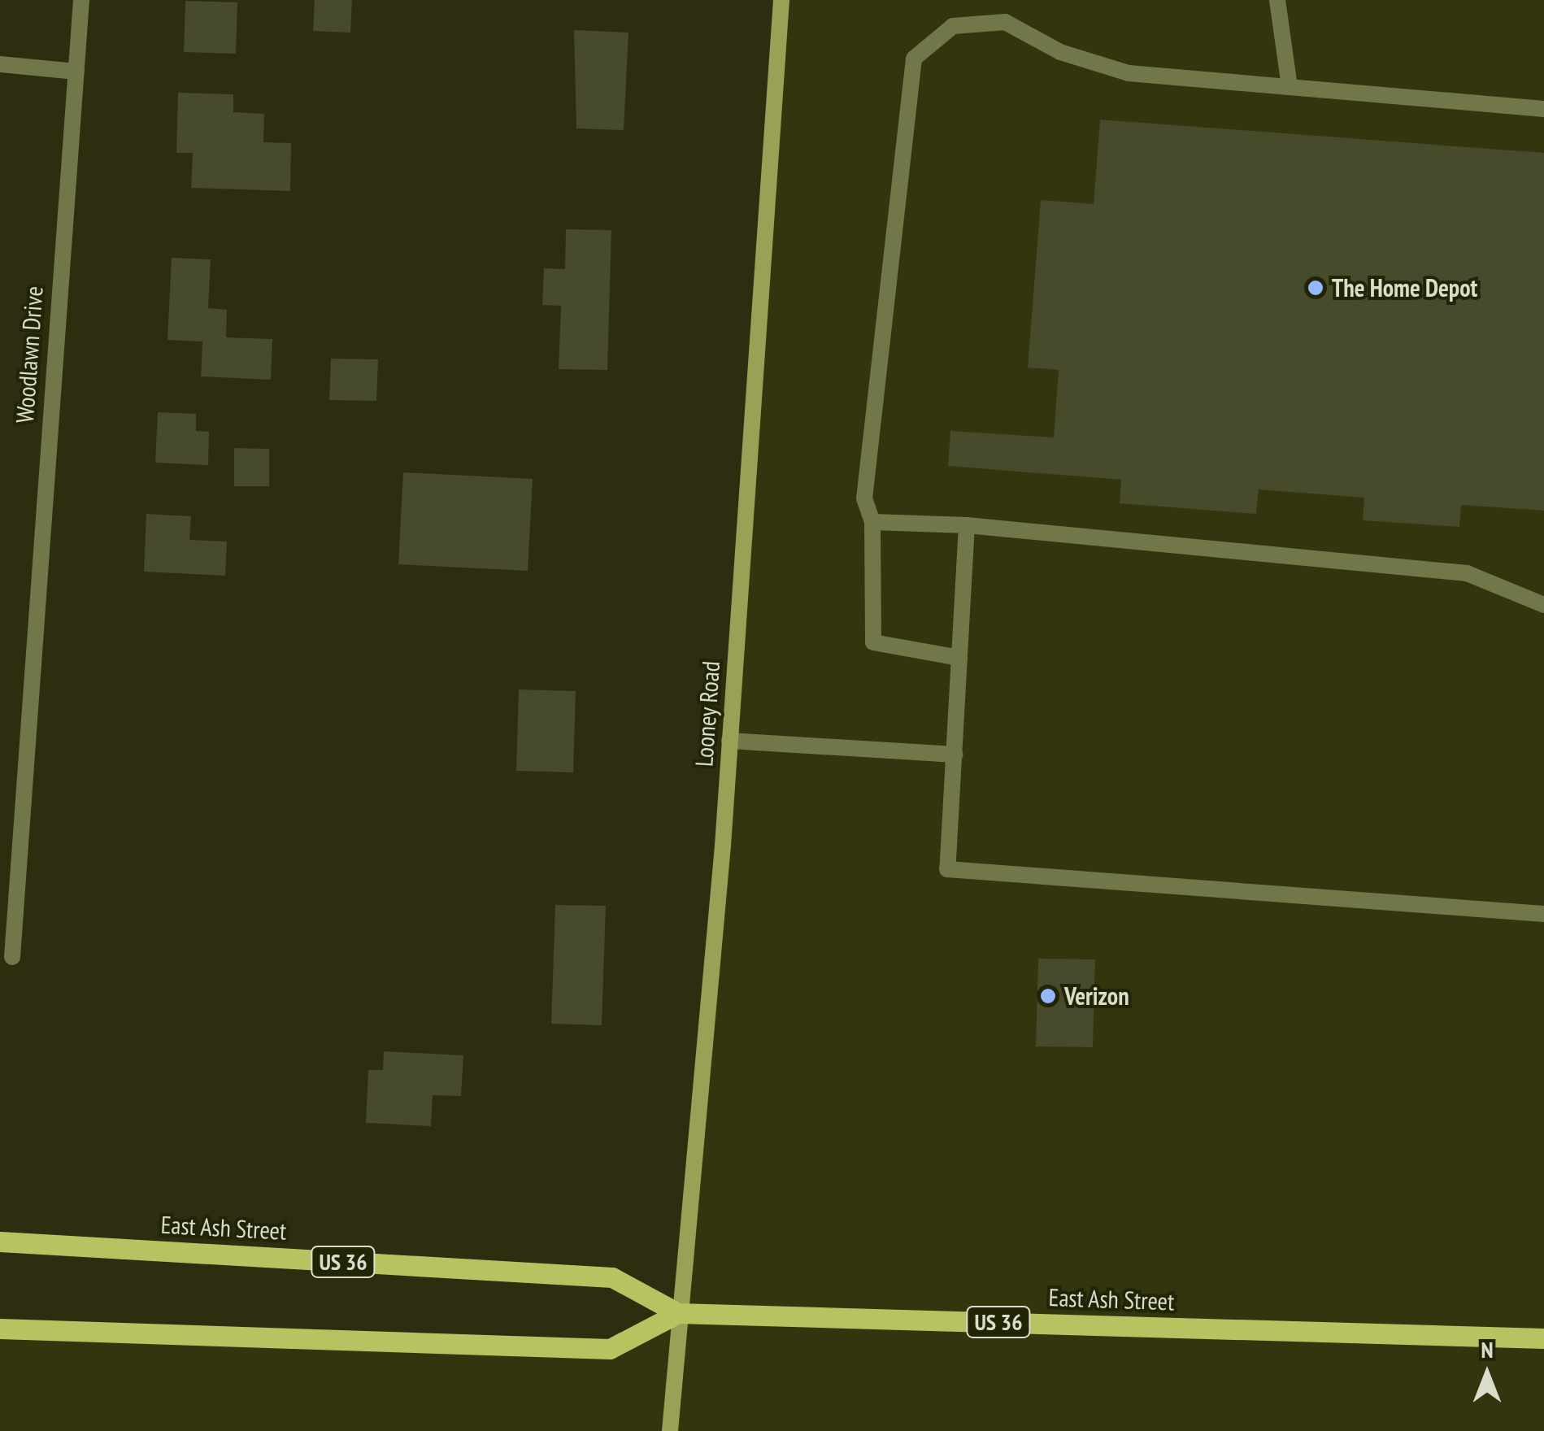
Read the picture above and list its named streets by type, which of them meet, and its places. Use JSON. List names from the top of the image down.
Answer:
{
  "streets": {
    "main road": ["East Ash Street", "US 36"],
    "street": ["Woodlawn Drive", "Looney Road"]
  },
  "crossings": [
    ["Looney Road", "East Ash Street"]
  ],
  "places": ["The Home Depot", "Verizon"],
  "north": "top"
}
